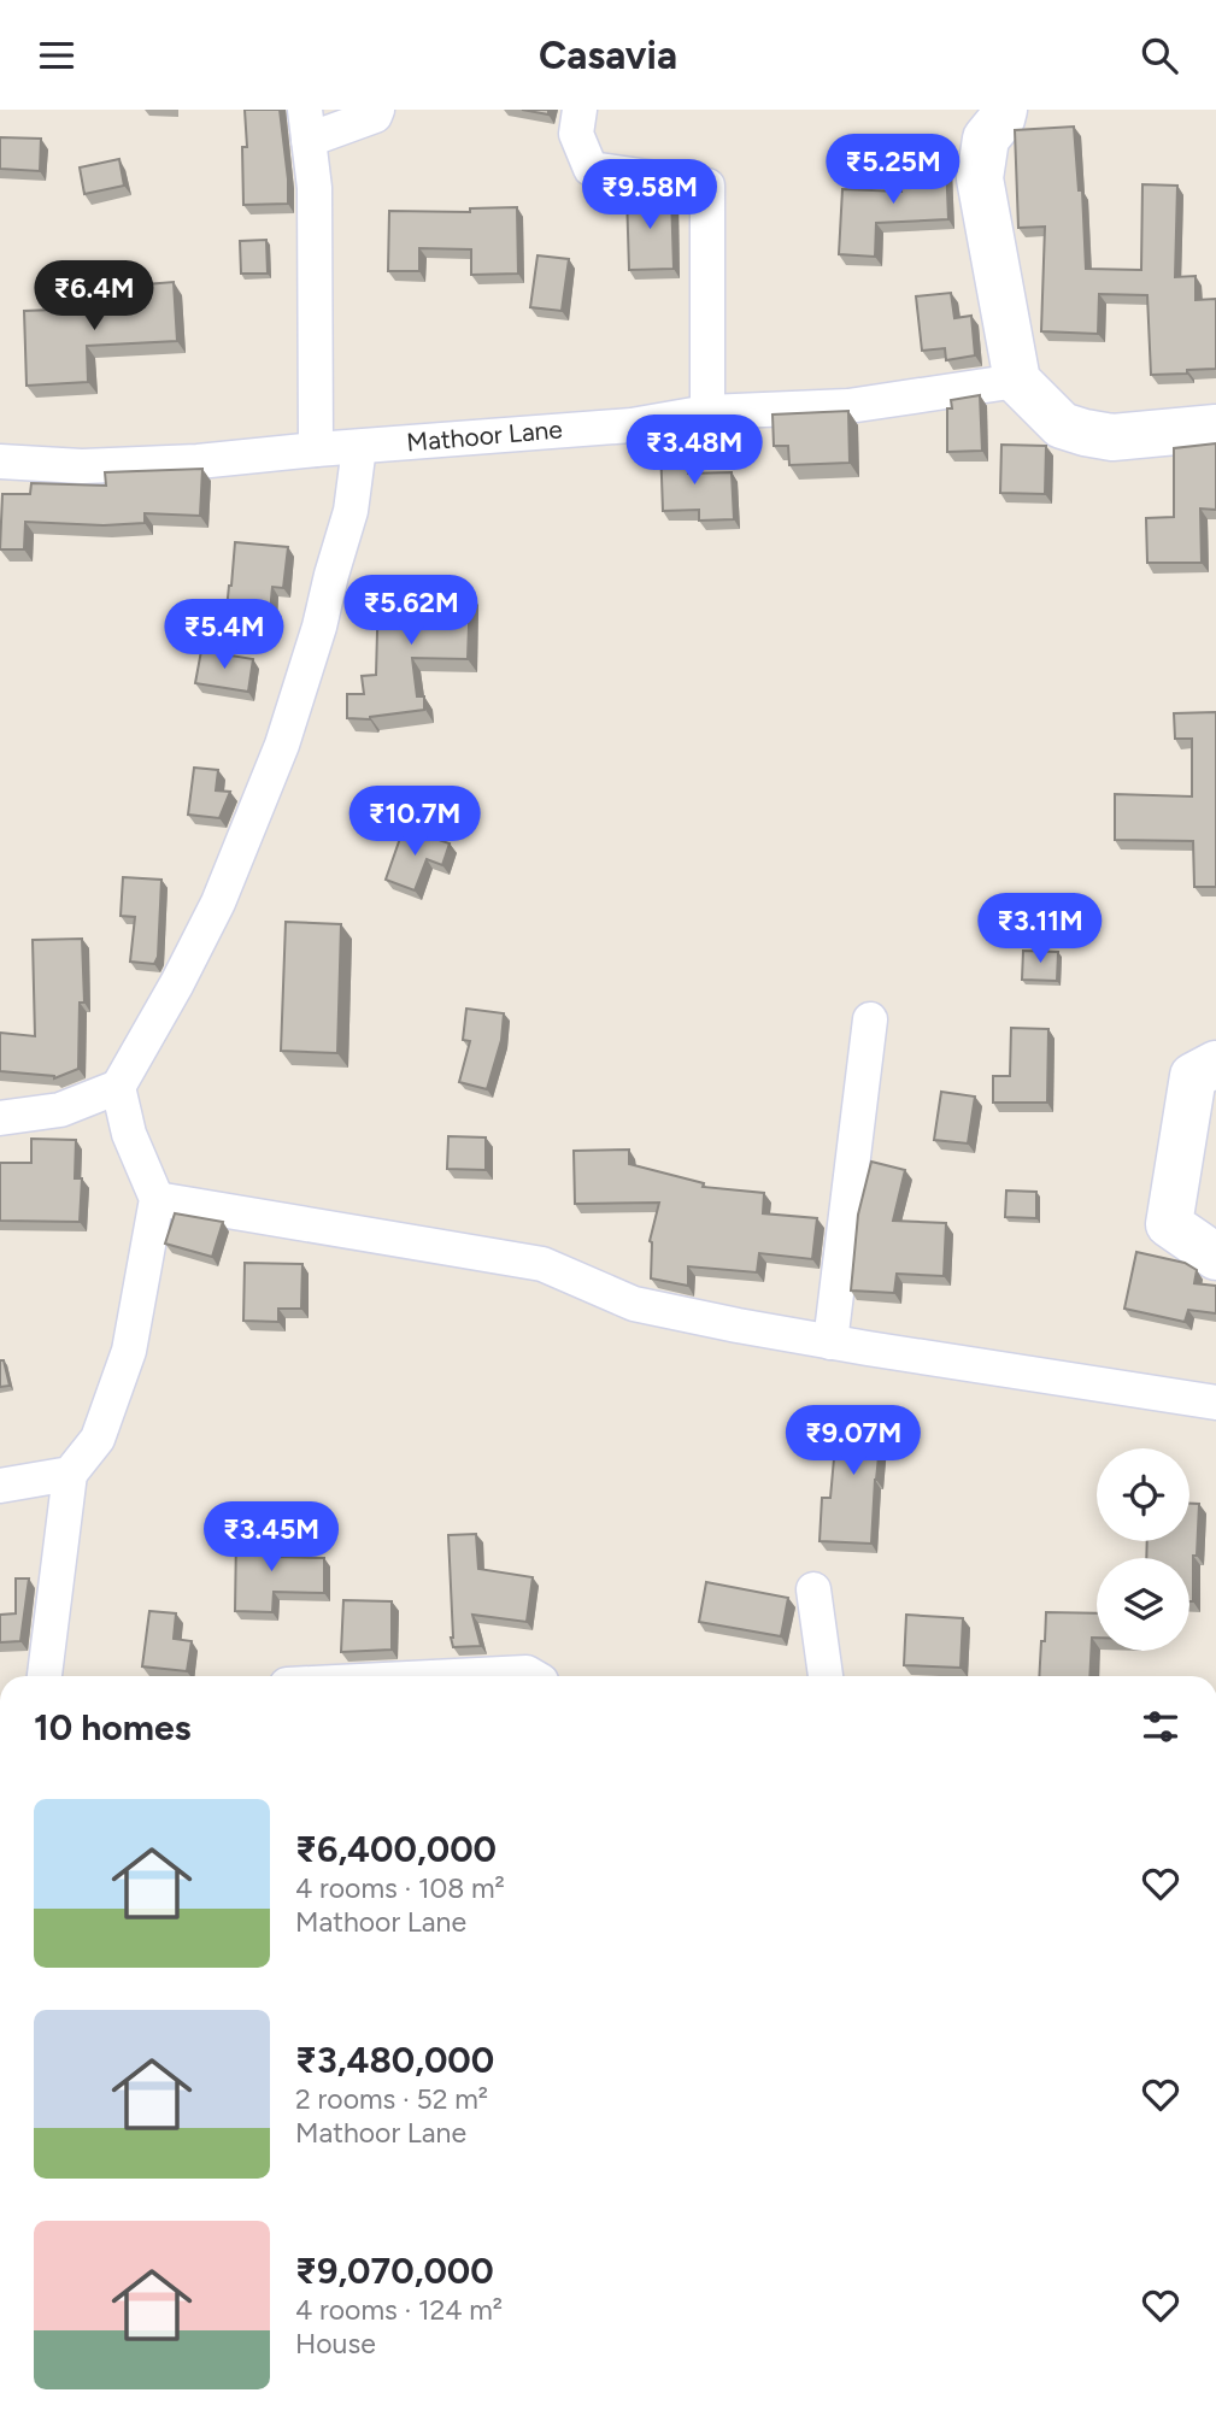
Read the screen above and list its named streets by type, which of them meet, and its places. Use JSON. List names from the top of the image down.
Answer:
{
  "streets": {
    "street": ["Mathoor Lane"]
  },
  "page": {
    "header": "Casavia",
    "price": [
      "₹5.25M",
      "₹9.58M",
      "₹6.4M",
      "₹3.48M",
      "₹5.62M",
      "₹5.4M",
      "₹10.7M",
      "₹3.11M",
      "₹9.07M",
      "₹3.45M"
    ],
    "heading": "10 homes",
    "list": [
      {
        "name": "₹6,400,000",
        "note": "4 rooms · 108 m² · Mathoor Lane"
      },
      {
        "name": "₹3,480,000",
        "note": "2 rooms · 52 m² · Mathoor Lane"
      },
      {
        "name": "₹9,070,000",
        "note": "4 rooms · 124 m² · House"
      }
    ]
  }
}
